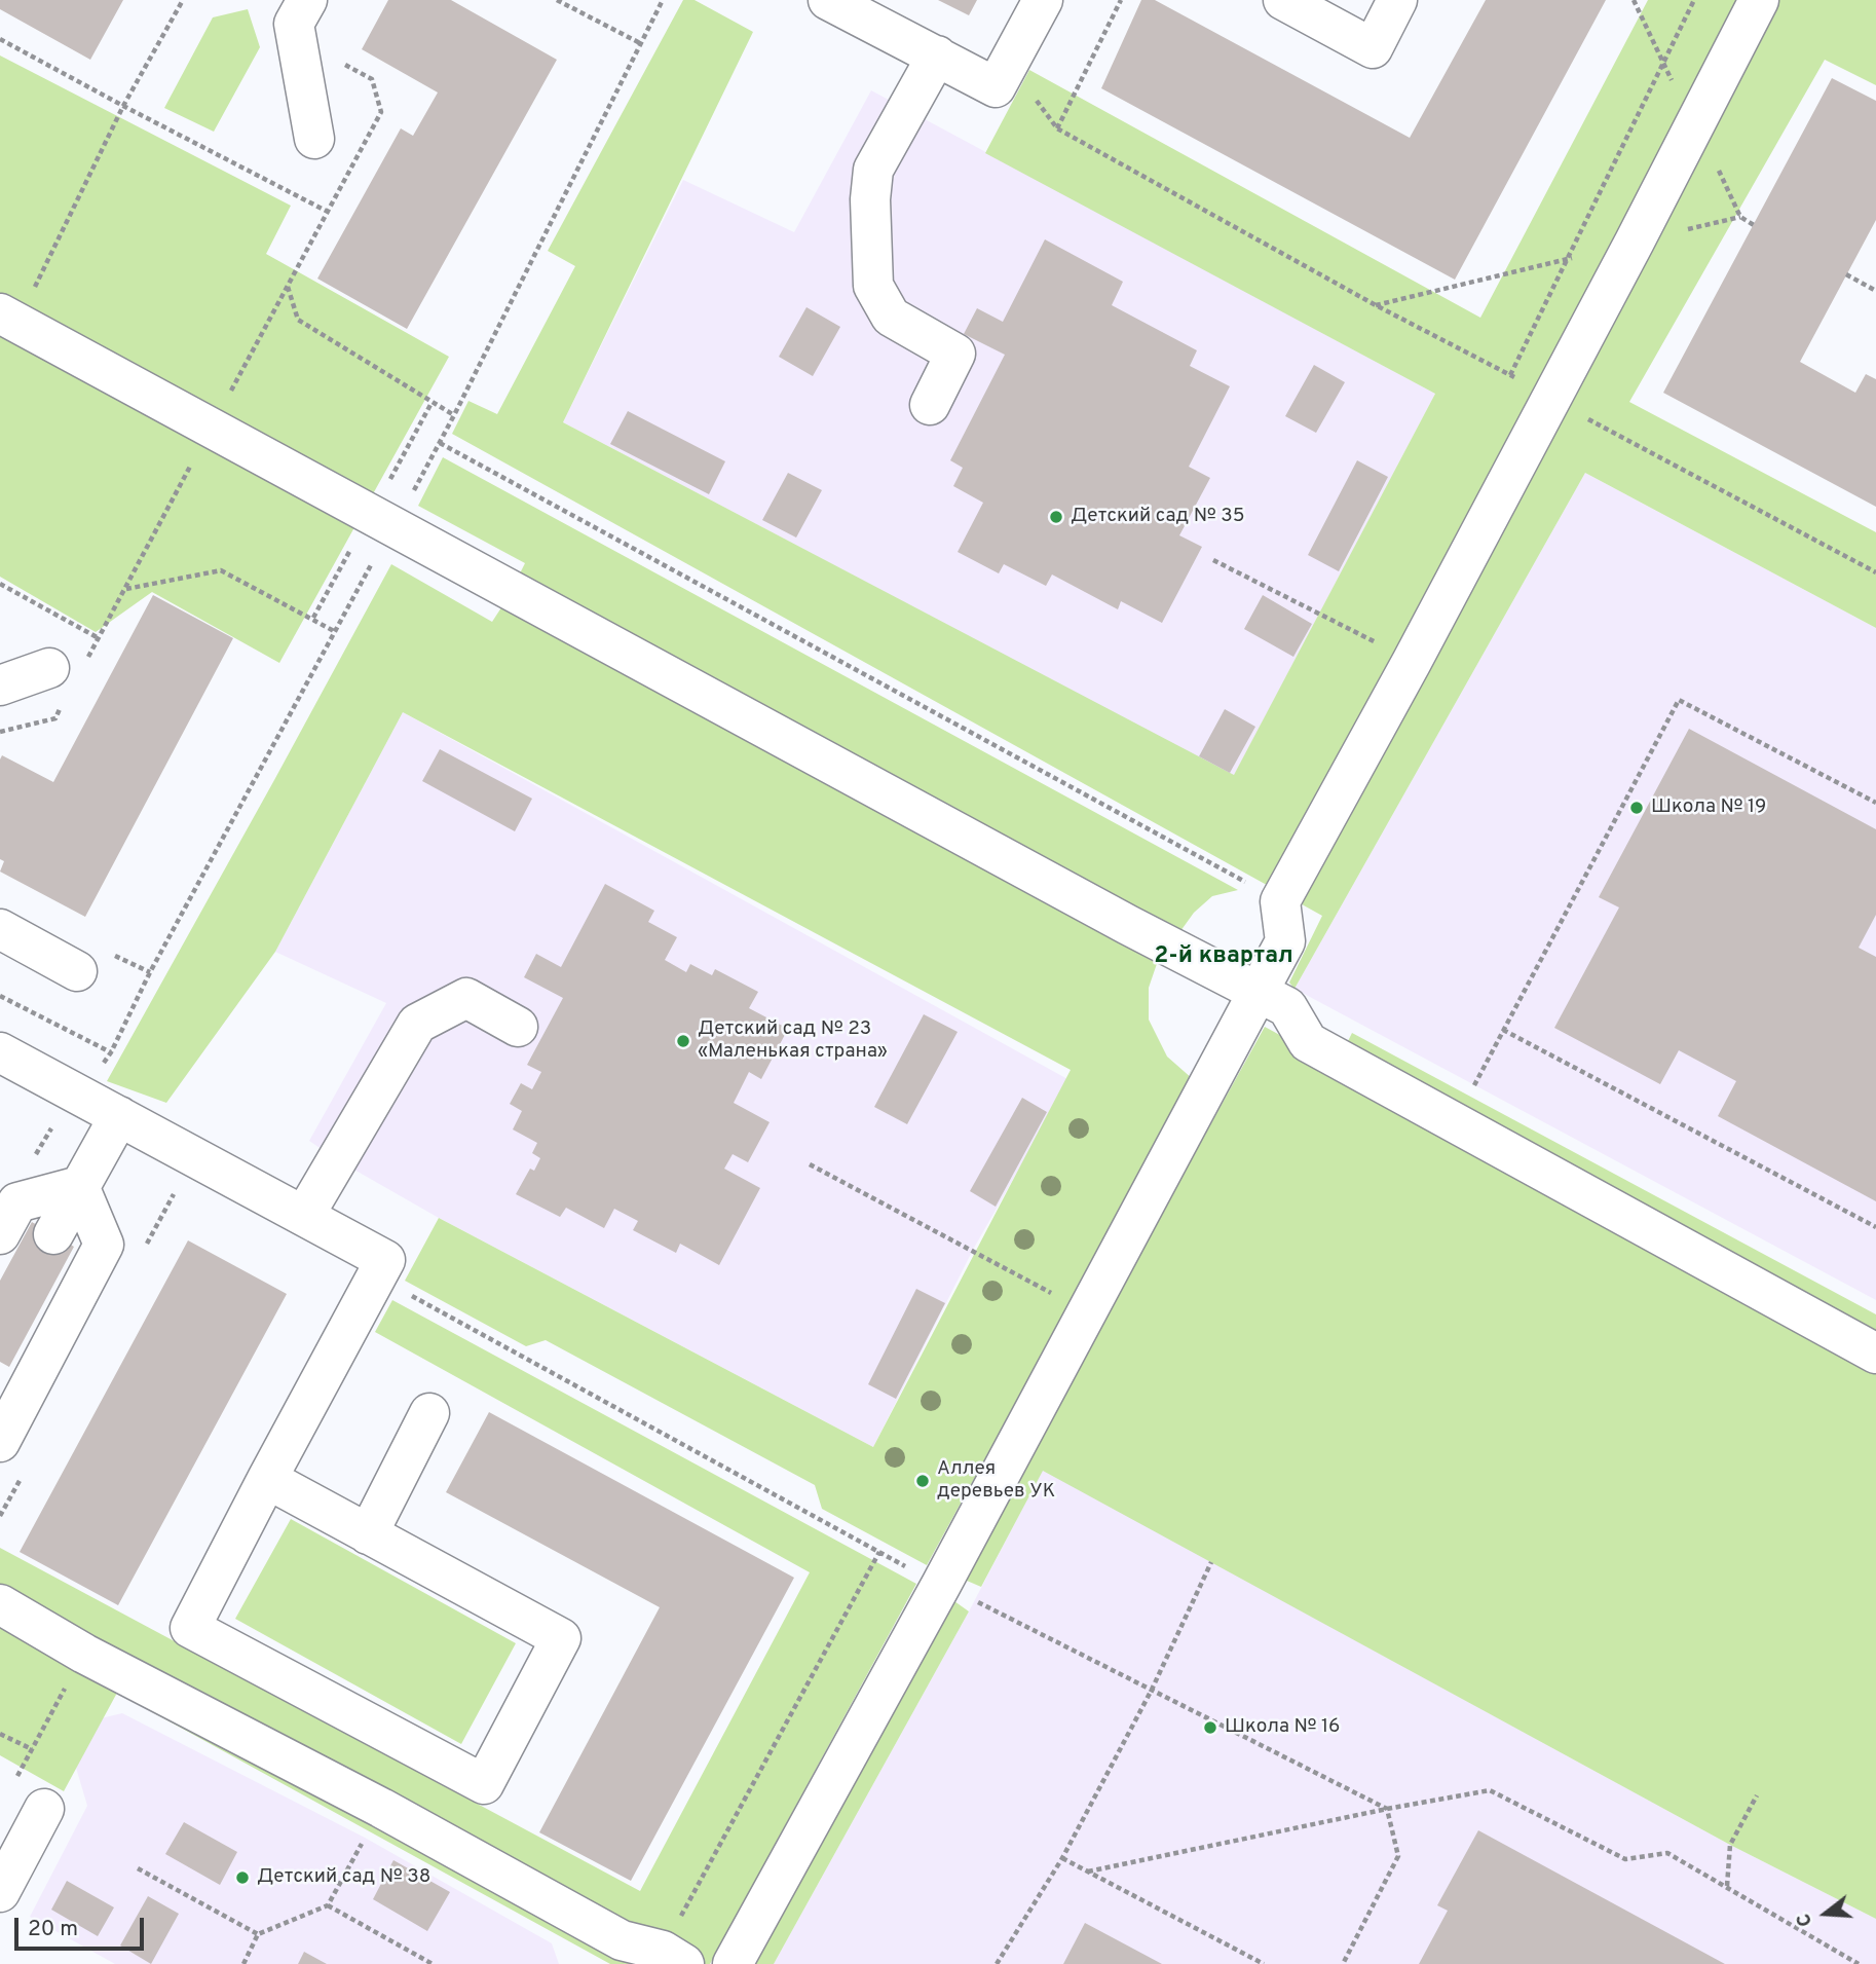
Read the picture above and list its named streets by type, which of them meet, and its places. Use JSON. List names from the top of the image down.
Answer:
{
  "districts": ["2-й квартал"],
  "places": [
    "Детский сад № 35",
    "Школа № 19",
    "Детский сад № 23 «Маленькая страна»",
    "Аллея деревьев УК",
    "Школа № 16",
    "Детский сад № 38"
  ],
  "scale_bar": "20 m",
  "north": "left"
}
